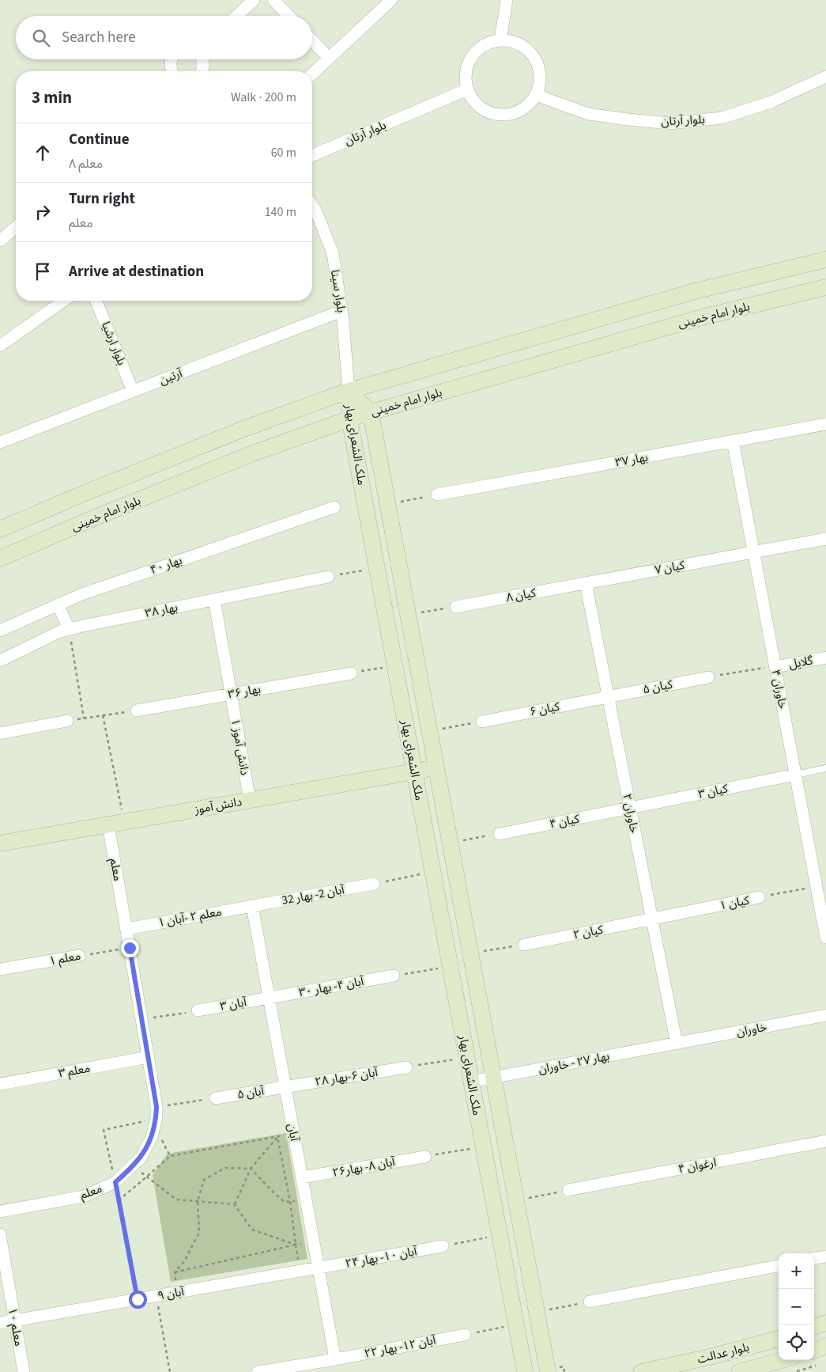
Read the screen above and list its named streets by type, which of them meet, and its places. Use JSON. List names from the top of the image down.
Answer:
{
  "streets": {
    "street": [
      "بلوار آرتان",
      "بلوار سینا",
      "بلوار امام خمینی",
      "بلوار ارشیا",
      "آرتین",
      "ملک الشعرای بهار",
      "بهار ۳۷",
      "بهار ۴۰",
      "کیان ۷",
      "کیان ۸",
      "بهار ۳۸",
      "گلایل",
      "کیان ۵",
      "خاوران ۴",
      "بهار ۳۶",
      "کیان ۶",
      "دانش آموز ۱",
      "کیان ۳",
      "دانش آموز",
      "خاوران ۲",
      "کیان ۴",
      "معلم",
      "آبان 2- بهار 32",
      "کیان ۱",
      "معلم ۲ -آبان ۱",
      "کیان ۲",
      "معلم ۱",
      "آبان ۴- بهار ۳۰",
      "آبان ۳",
      "خاوران",
      "بهار ۲۷ - خاوران",
      "معلم ۳",
      "آبان ۶-بهار ۲۸",
      "آبان ۵",
      "آبان",
      "ارغوان ۴",
      "۲۶آبان ۸- بهار",
      "آبان ۱۰- بهار ۲۴",
      "آبان ۹",
      "معلم ۱۰",
      "آبان ۱۲- بهار ۲۲",
      "بلوار عدالت"
    ]
  },
  "crossings": [
    ["بلوار سینا", "آرتین"],
    ["بلوار سینا", "ملک الشعرای بهار"],
    ["بلوار امام خمینی", "ملک الشعرای بهار"],
    ["بلوار ارشیا", "آرتین"],
    ["ملک الشعرای بهار", "دانش آموز"],
    ["ملک الشعرای بهار", "بهار ۲۷ - خاوران"],
    ["بهار ۳۷", "خاوران ۴"],
    ["کیان ۷", "کیان ۸"],
    ["کیان ۷", "خاوران ۴"],
    ["کیان ۷", "خاوران ۲"],
    ["کیان ۸", "خاوران ۲"],
    ["بهار ۳۸", "دانش آموز ۱"],
    ["گلایل", "خاوران ۴"],
    ["کیان ۵", "کیان ۶"],
    ["کیان ۵", "خاوران ۲"],
    ["خاوران ۴", "کیان ۳"],
    ["خاوران ۴", "کیان ۱"],
    ["بهار ۳۶", "دانش آموز ۱"],
    ["کیان ۶", "خاوران ۲"],
    ["دانش آموز ۱", "دانش آموز"],
    ["کیان ۳", "خاوران ۲"],
    ["کیان ۳", "کیان ۴"],
    ["دانش آموز", "معلم"],
    ["خاوران ۲", "کیان ۴"],
    ["خاوران ۲", "کیان ۱"],
    ["خاوران ۲", "کیان ۲"],
    ["خاوران ۲", "خاوران"],
    ["خاوران ۲", "بهار ۲۷ - خاوران"],
    ["معلم", "معلم ۲ -آبان ۱"],
    ["معلم", "معلم ۱"],
    ["معلم", "معلم ۳"],
    ["آبان 2- بهار 32", "معلم ۲ -آبان ۱"],
    ["آبان 2- بهار 32", "آبان"],
    ["کیان ۱", "کیان ۲"],
    ["معلم ۲ -آبان ۱", "آبان"],
    ["آبان ۴- بهار ۳۰", "آبان ۳"],
    ["آبان ۴- بهار ۳۰", "آبان"],
    ["آبان ۳", "آبان"],
    ["خاوران", "بهار ۲۷ - خاوران"],
    ["آبان ۶-بهار ۲۸", "آبان ۵"],
    ["آبان ۶-بهار ۲۸", "آبان"],
    ["آبان ۵", "آبان"],
    ["آبان", "۲۶آبان ۸- بهار"],
    ["آبان", "آبان ۱۰- بهار ۲۴"],
    ["آبان", "آبان ۹"],
    ["آبان", "آبان ۱۲- بهار ۲۲"],
    ["آبان ۱۰- بهار ۲۴", "آبان ۹"],
    ["آبان ۹", "معلم ۱۰"]
  ],
  "page": {
    "search": "Search here",
    "heading": ["3 min", "Walk · 200 m"],
    "list": [
      ["Continue", "معلم ۸", "60 m"],
      ["Turn right", "معلم", "140 m"],
      "Arrive at destination"
    ],
    "map_buttons": ["+", "−"]
  }
}
